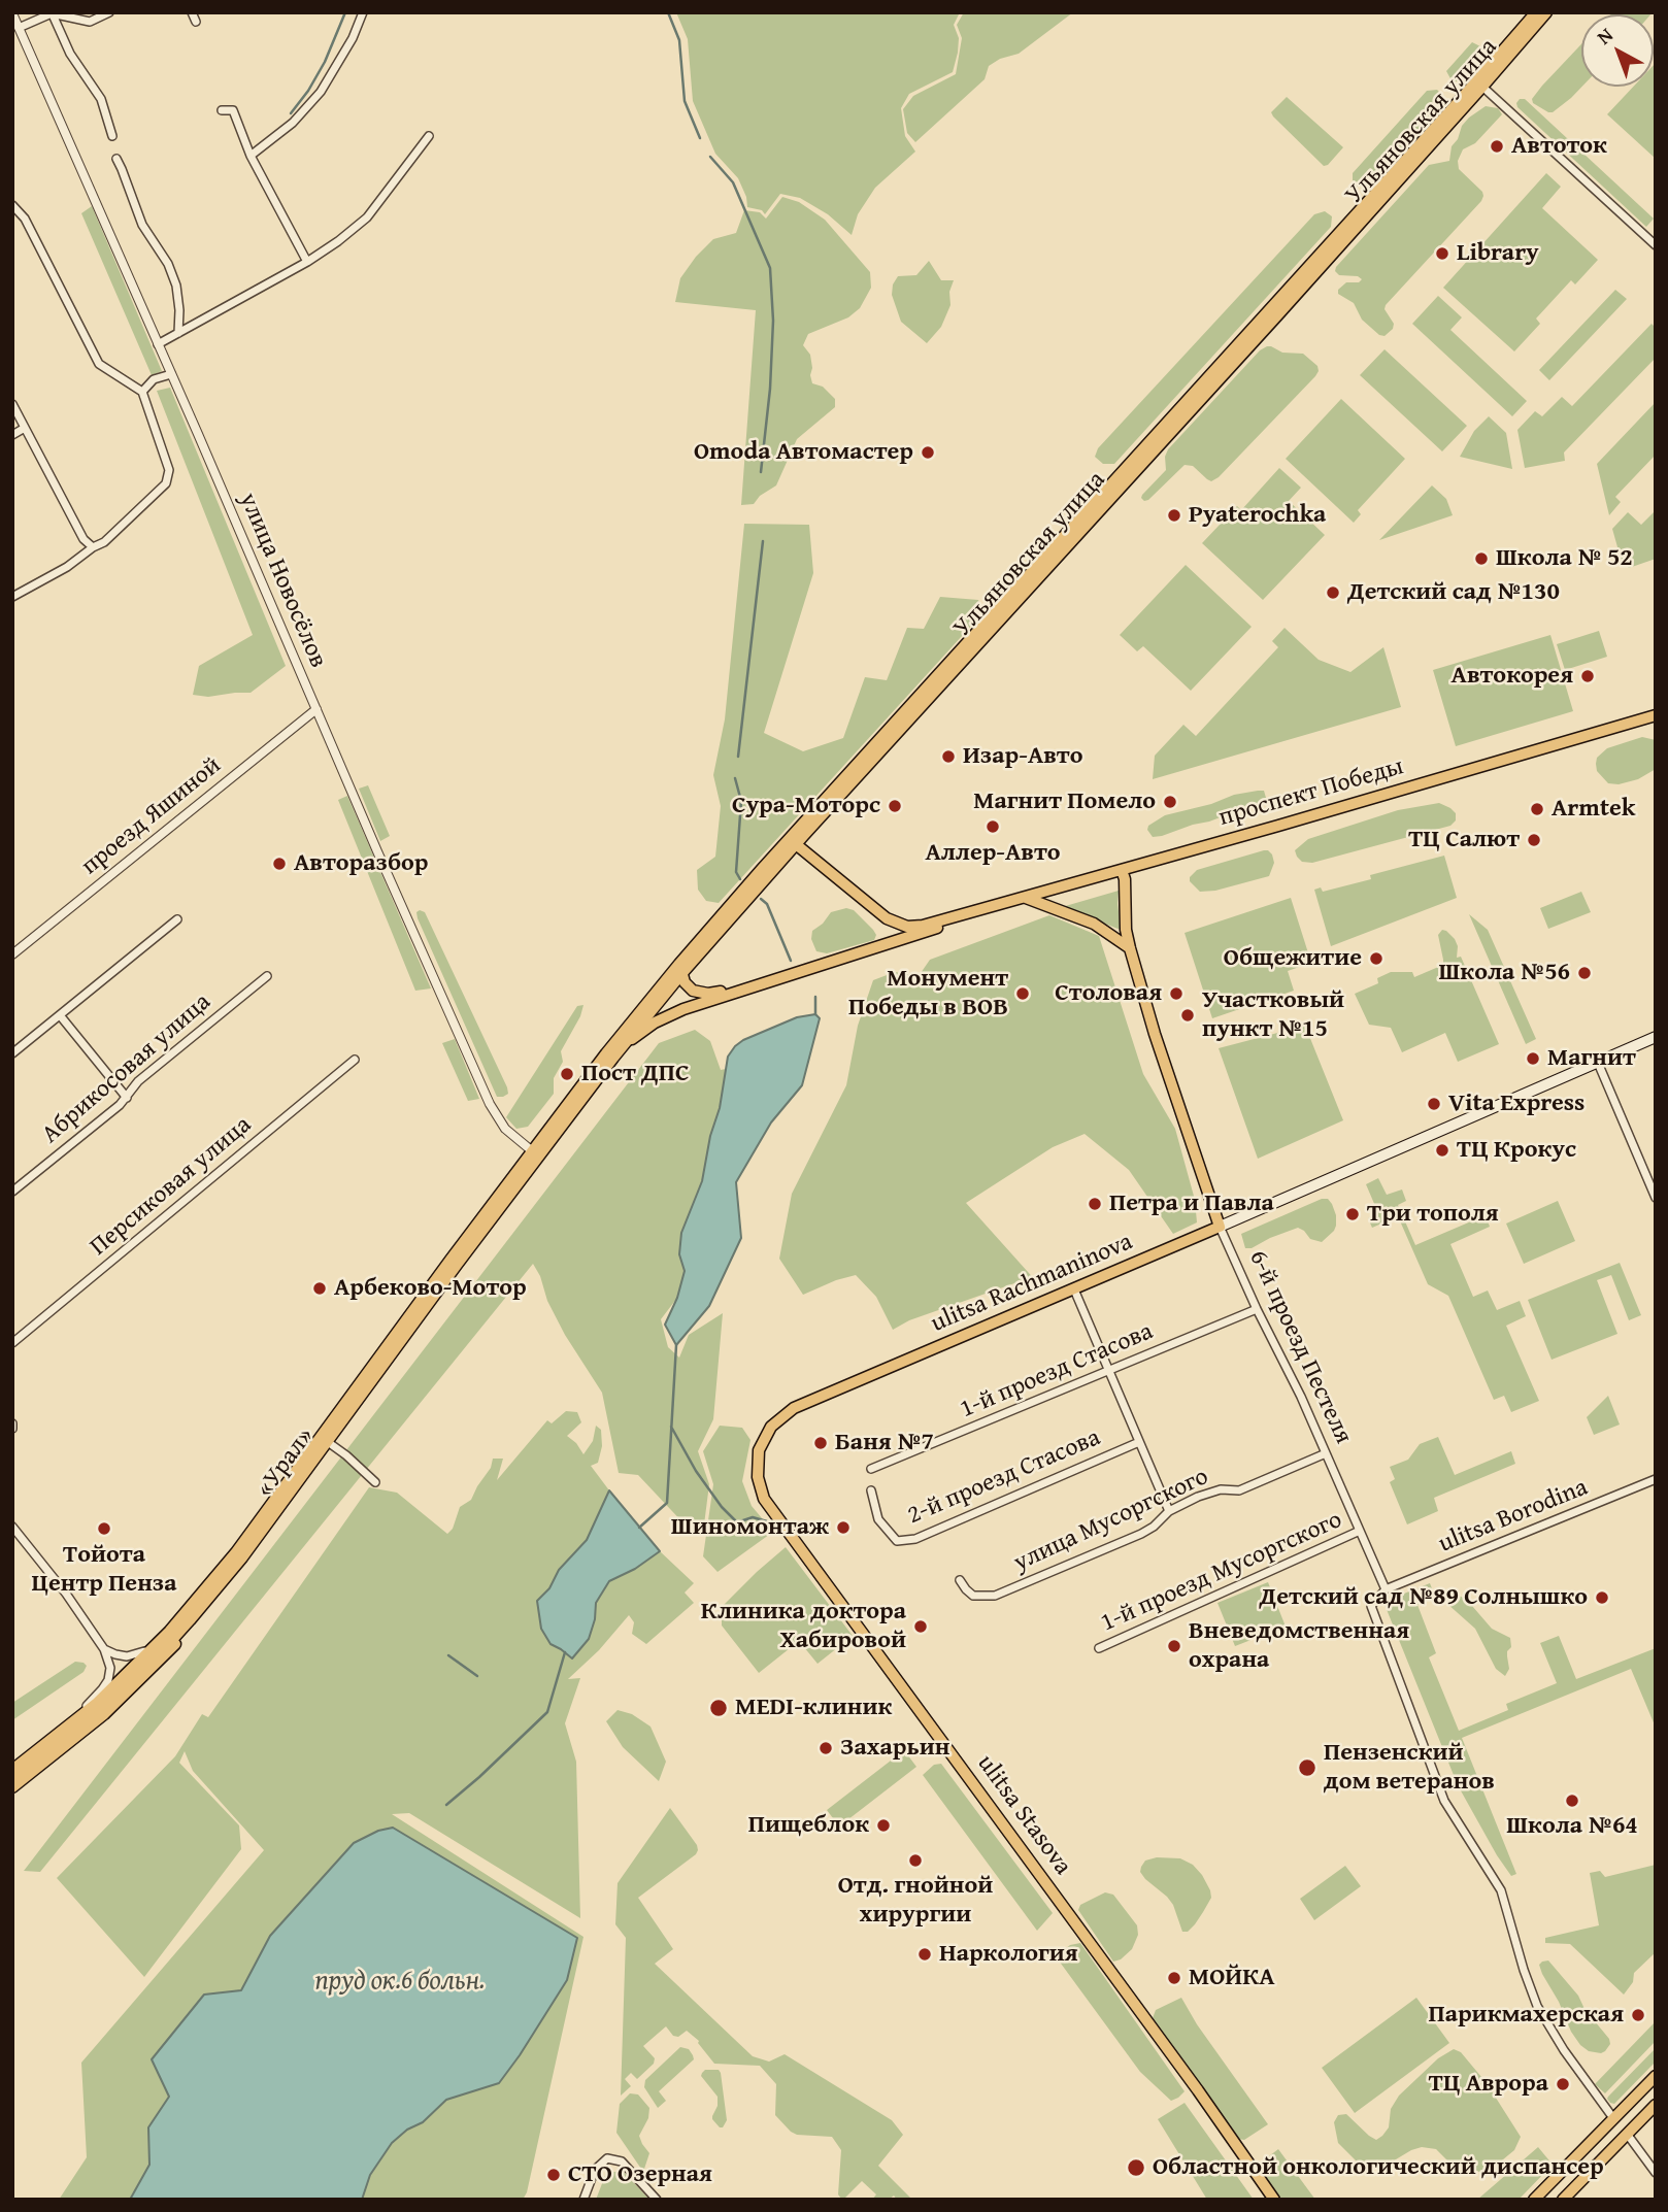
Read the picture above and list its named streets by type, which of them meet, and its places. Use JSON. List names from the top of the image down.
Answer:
{
  "streets": {
    "main road": [
      "Ульяновская улица",
      "проспект Победы",
      "ulitsa Rachmaninova",
      "6-й проезд Пестеля",
      "«Урал»",
      "ulitsa Stasova"
    ],
    "street": [
      "улица Новосёлов",
      "проезд Яшиной",
      "Абрикосовая улица",
      "Персиковая улица",
      "1-й проезд Стасова",
      "2-й проезд Стасова",
      "ulitsa Borodina",
      "улица Мусоргского",
      "1-й проезд Мусоргского"
    ]
  },
  "crossings": [
    ["Ульяновская улица", "проспект Победы"],
    ["Ульяновская улица", "«Урал»"],
    ["улица Новосёлов", "проезд Яшиной"],
    ["улица Новосёлов", "«Урал»"],
    ["проспект Победы", "6-й проезд Пестеля"],
    ["ulitsa Rachmaninova", "6-й проезд Пестеля"],
    ["ulitsa Rachmaninova", "ulitsa Stasova"],
    ["6-й проезд Пестеля", "1-й проезд Стасова"],
    ["6-й проезд Пестеля", "ulitsa Borodina"],
    ["6-й проезд Пестеля", "улица Мусоргского"],
    ["6-й проезд Пестеля", "1-й проезд Мусоргского"]
  ],
  "water": ["пруд ок.6 больн."],
  "places": [
    "Автоток",
    "Library",
    "Omoda Автомастер",
    "Pyaterochka",
    "Школа № 52",
    "Детский сад №130",
    "Автокорея",
    "Изар-Авто",
    "Магнит Помело",
    "Сура-Моторс",
    "Armtek",
    "Аллер-Авто",
    "ТЦ Салют",
    "Авторазбор",
    "Общежитие",
    "Школа №56",
    "Монумент Победы в ВОВ",
    "Столовая",
    "Участковый пункт №15",
    "Магнит",
    "Пост ДПС",
    "Vita Express",
    "ТЦ Крокус",
    "Петра и Павла",
    "Три тополя",
    "Арбеково-Мотор",
    "Баня №7",
    "Шиномонтаж",
    "Тойота Центр Пенза",
    "Детский сад №89 Солнышко",
    "Клиника доктора Хабировой",
    "Вневедомственная охрана",
    "MEDI-клиник",
    "Захарьин",
    "Пензенский дом ветеранов",
    "Школа №64",
    "Пищеблок",
    "Отд. гнойной хирургии",
    "Наркология",
    "МОЙКА",
    "Парикмахерская",
    "ТЦ Аврора",
    "Областной онкологический диспансер",
    "СТО Озерная"
  ],
  "north": "top left"
}
